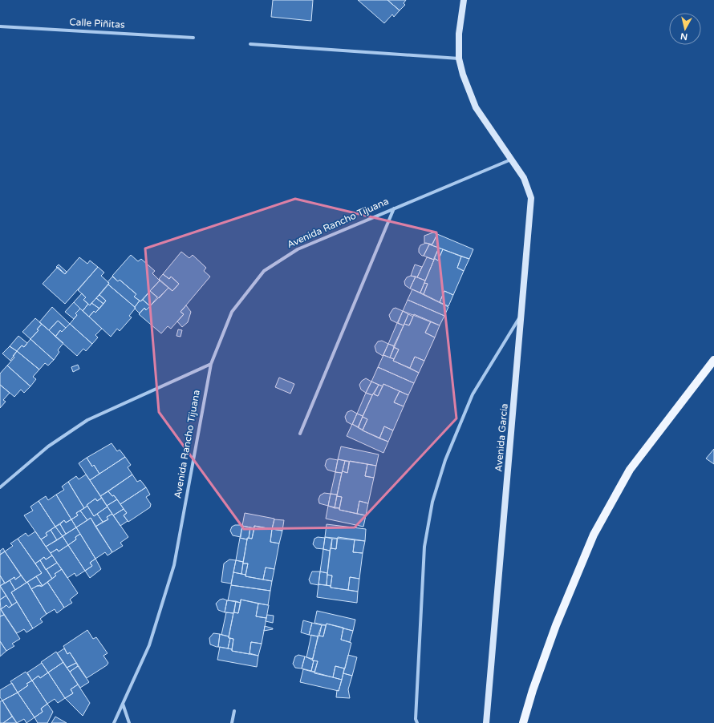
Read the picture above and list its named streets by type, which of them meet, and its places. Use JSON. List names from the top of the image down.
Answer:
{
  "streets": {
    "main road": ["Avenida García"],
    "street": ["Calle Piñitas", "Avenida Rancho Tijuana"]
  },
  "crossings": [
    ["Avenida Rancho Tijuana", "Avenida García"]
  ],
  "north": "bottom"
}
